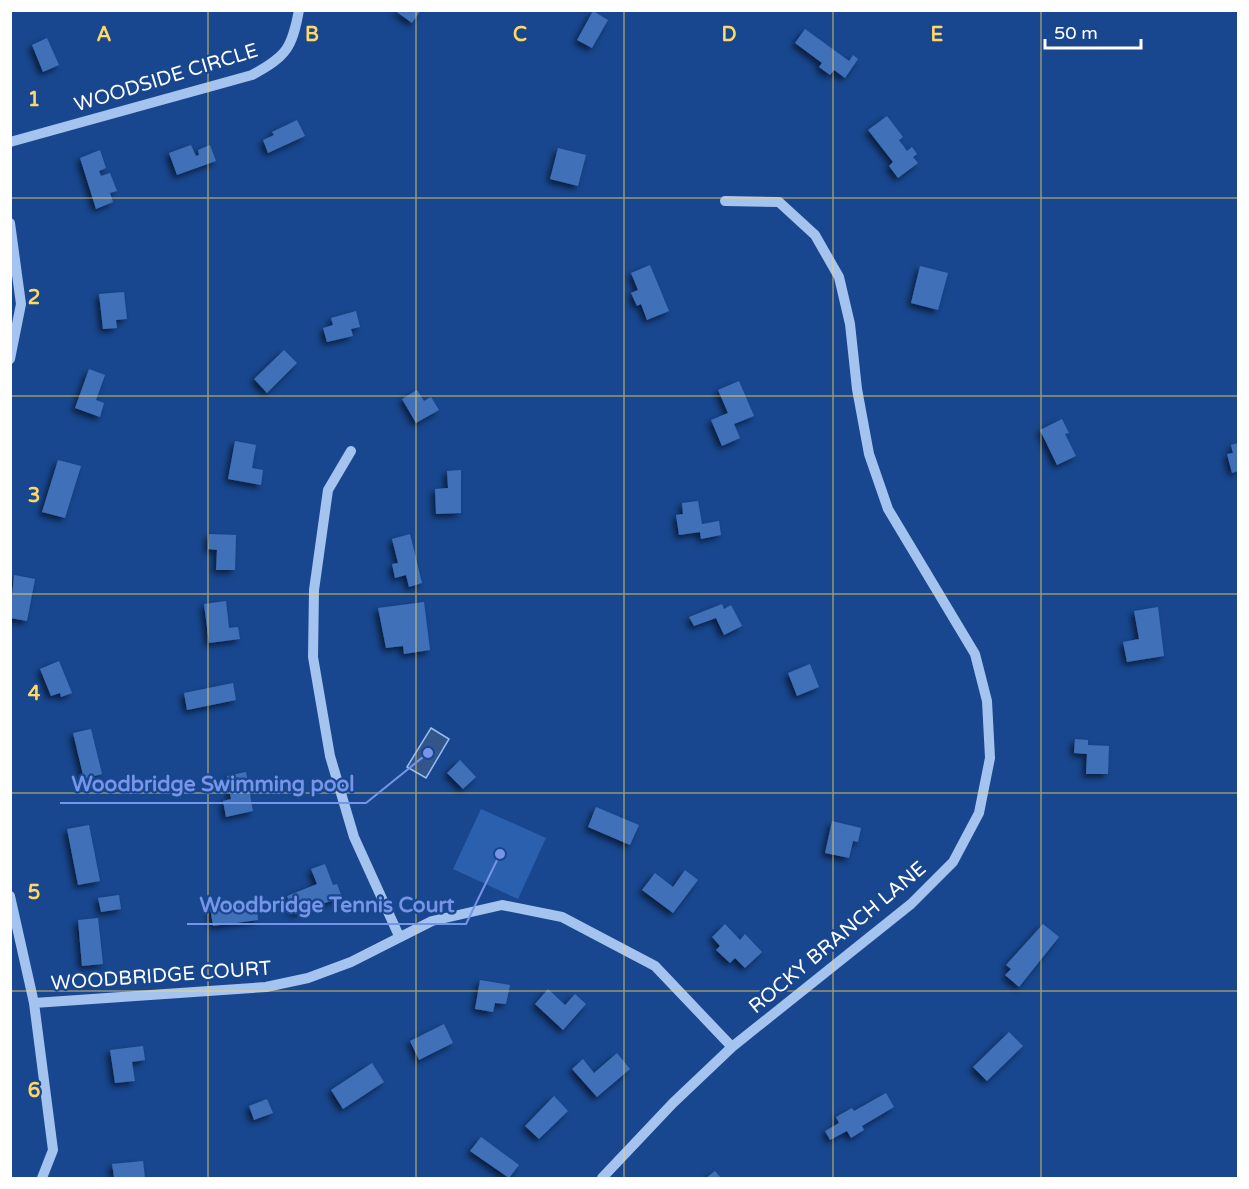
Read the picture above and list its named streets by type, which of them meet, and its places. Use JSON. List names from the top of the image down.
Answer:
{
  "streets": {
    "street": ["WOODSIDE CIRCLE", "ROCKY BRANCH LANE", "WOODBRIDGE COURT"]
  },
  "crossings": [
    ["ROCKY BRANCH LANE", "WOODBRIDGE COURT"]
  ],
  "places": ["Woodbridge Swimming pool", "Woodbridge Tennis Court"],
  "scale_bar": "50 m",
  "grid": {
    "columns": [
      "A",
      "B",
      "C",
      "D",
      "E"
    ],
    "rows": [
      "1",
      "2",
      "3",
      "4",
      "5",
      "6"
    ]
  }
}
